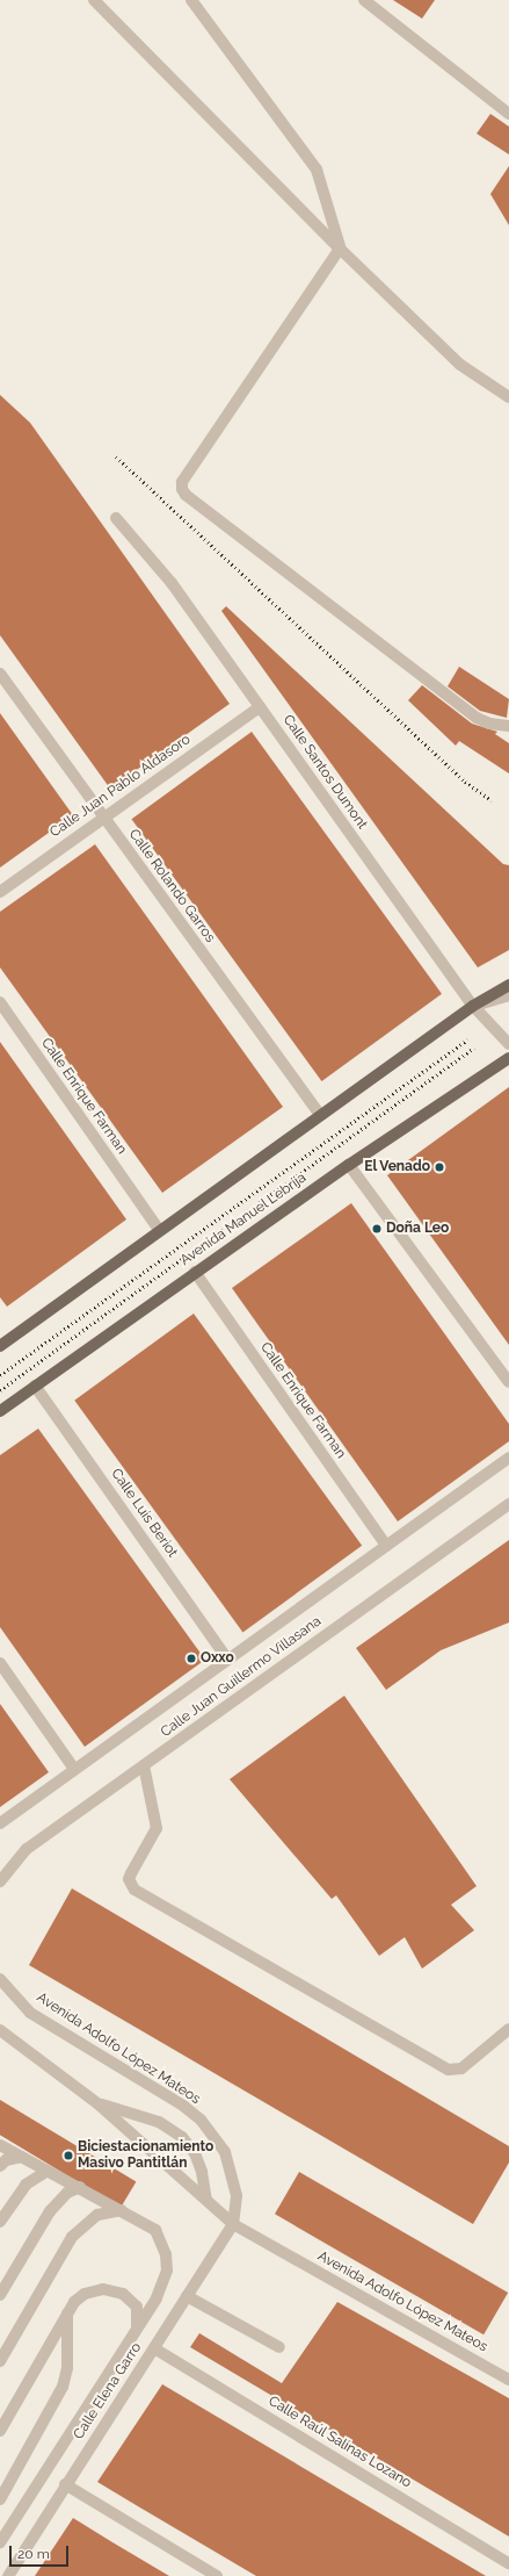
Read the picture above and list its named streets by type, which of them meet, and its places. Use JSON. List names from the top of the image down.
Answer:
{
  "streets": {
    "main road": ["Avenida Manuel Lebrija"],
    "street": [
      "Calle Santos Dumont",
      "Calle Juan Pablo Aldasoro",
      "Calle Rolando Garros",
      "Calle Enrique Farman",
      "Calle Luis Beriot",
      "Calle Juan Guillermo Villasana",
      "Avenida Adolfo López Mateos",
      "Calle Elena Garro",
      "Calle Raúl Salinas Lozano"
    ]
  },
  "crossings": [
    ["Calle Santos Dumont", "Calle Juan Pablo Aldasoro"],
    ["Calle Juan Pablo Aldasoro", "Calle Rolando Garros"],
    ["Calle Enrique Farman", "Avenida Manuel Lebrija"],
    ["Calle Enrique Farman", "Calle Juan Guillermo Villasana"],
    ["Avenida Manuel Lebrija", "Calle Luis Beriot"],
    ["Calle Luis Beriot", "Calle Juan Guillermo Villasana"],
    ["Avenida Adolfo López Mateos", "Calle Elena Garro"],
    ["Calle Elena Garro", "Calle Raúl Salinas Lozano"]
  ],
  "places": [
    "El Venado",
    "Doña Leo",
    "Oxxo",
    "Biciestacionamiento Masivo Pantitlán"
  ],
  "scale_bar": "20 m"
}
